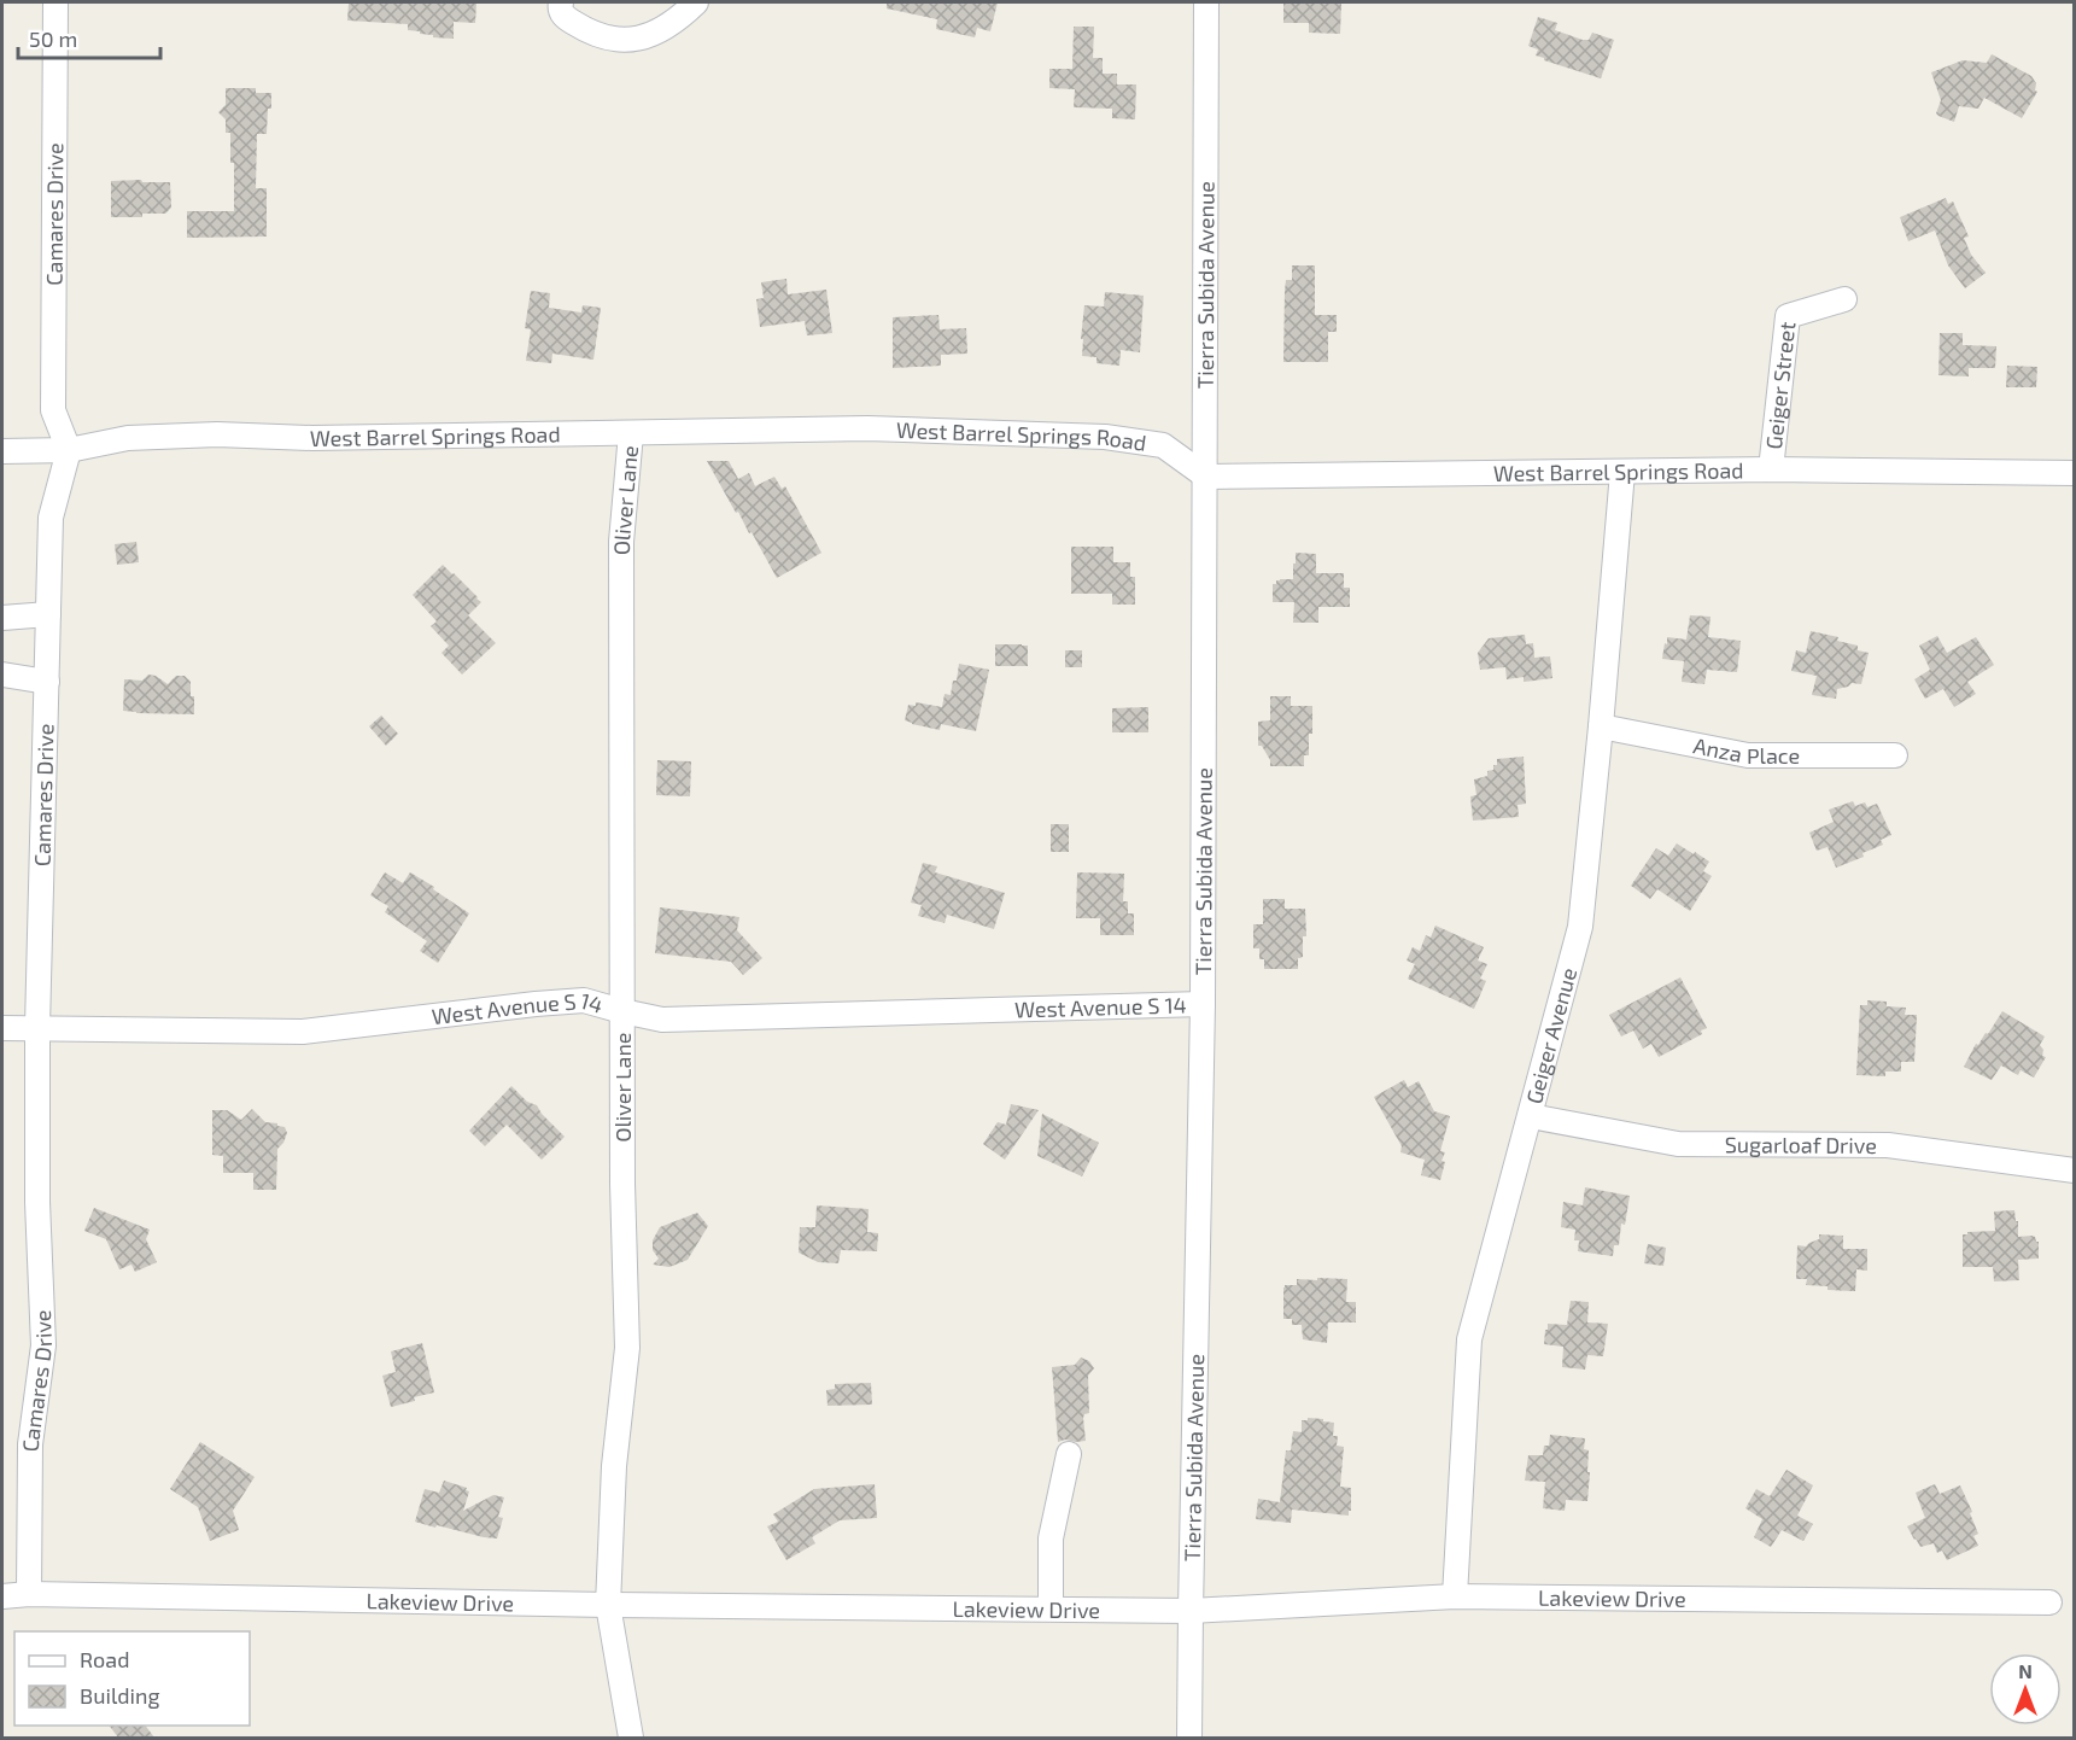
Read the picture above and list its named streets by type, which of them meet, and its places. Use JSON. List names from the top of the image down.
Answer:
{
  "streets": {
    "street": [
      "Camares Drive",
      "Tierra Subida Avenue",
      "Geiger Street",
      "West Barrel Springs Road",
      "Oliver Lane",
      "Anza Place",
      "West Avenue S 14",
      "Geiger Avenue",
      "Sugarloaf Drive",
      "Lakeview Drive"
    ]
  },
  "crossings": [
    ["Camares Drive", "West Barrel Springs Road"],
    ["Camares Drive", "West Avenue S 14"],
    ["Camares Drive", "Lakeview Drive"],
    ["Tierra Subida Avenue", "West Barrel Springs Road"],
    ["Tierra Subida Avenue", "West Avenue S 14"],
    ["Tierra Subida Avenue", "Lakeview Drive"],
    ["Geiger Street", "West Barrel Springs Road"],
    ["West Barrel Springs Road", "Oliver Lane"],
    ["West Barrel Springs Road", "Geiger Avenue"],
    ["Oliver Lane", "West Avenue S 14"],
    ["Oliver Lane", "Lakeview Drive"],
    ["Anza Place", "Geiger Avenue"],
    ["Geiger Avenue", "Sugarloaf Drive"],
    ["Geiger Avenue", "Lakeview Drive"]
  ],
  "legend": ["Road", "Building"],
  "scale_bar": "50 m",
  "north": "top"
}
